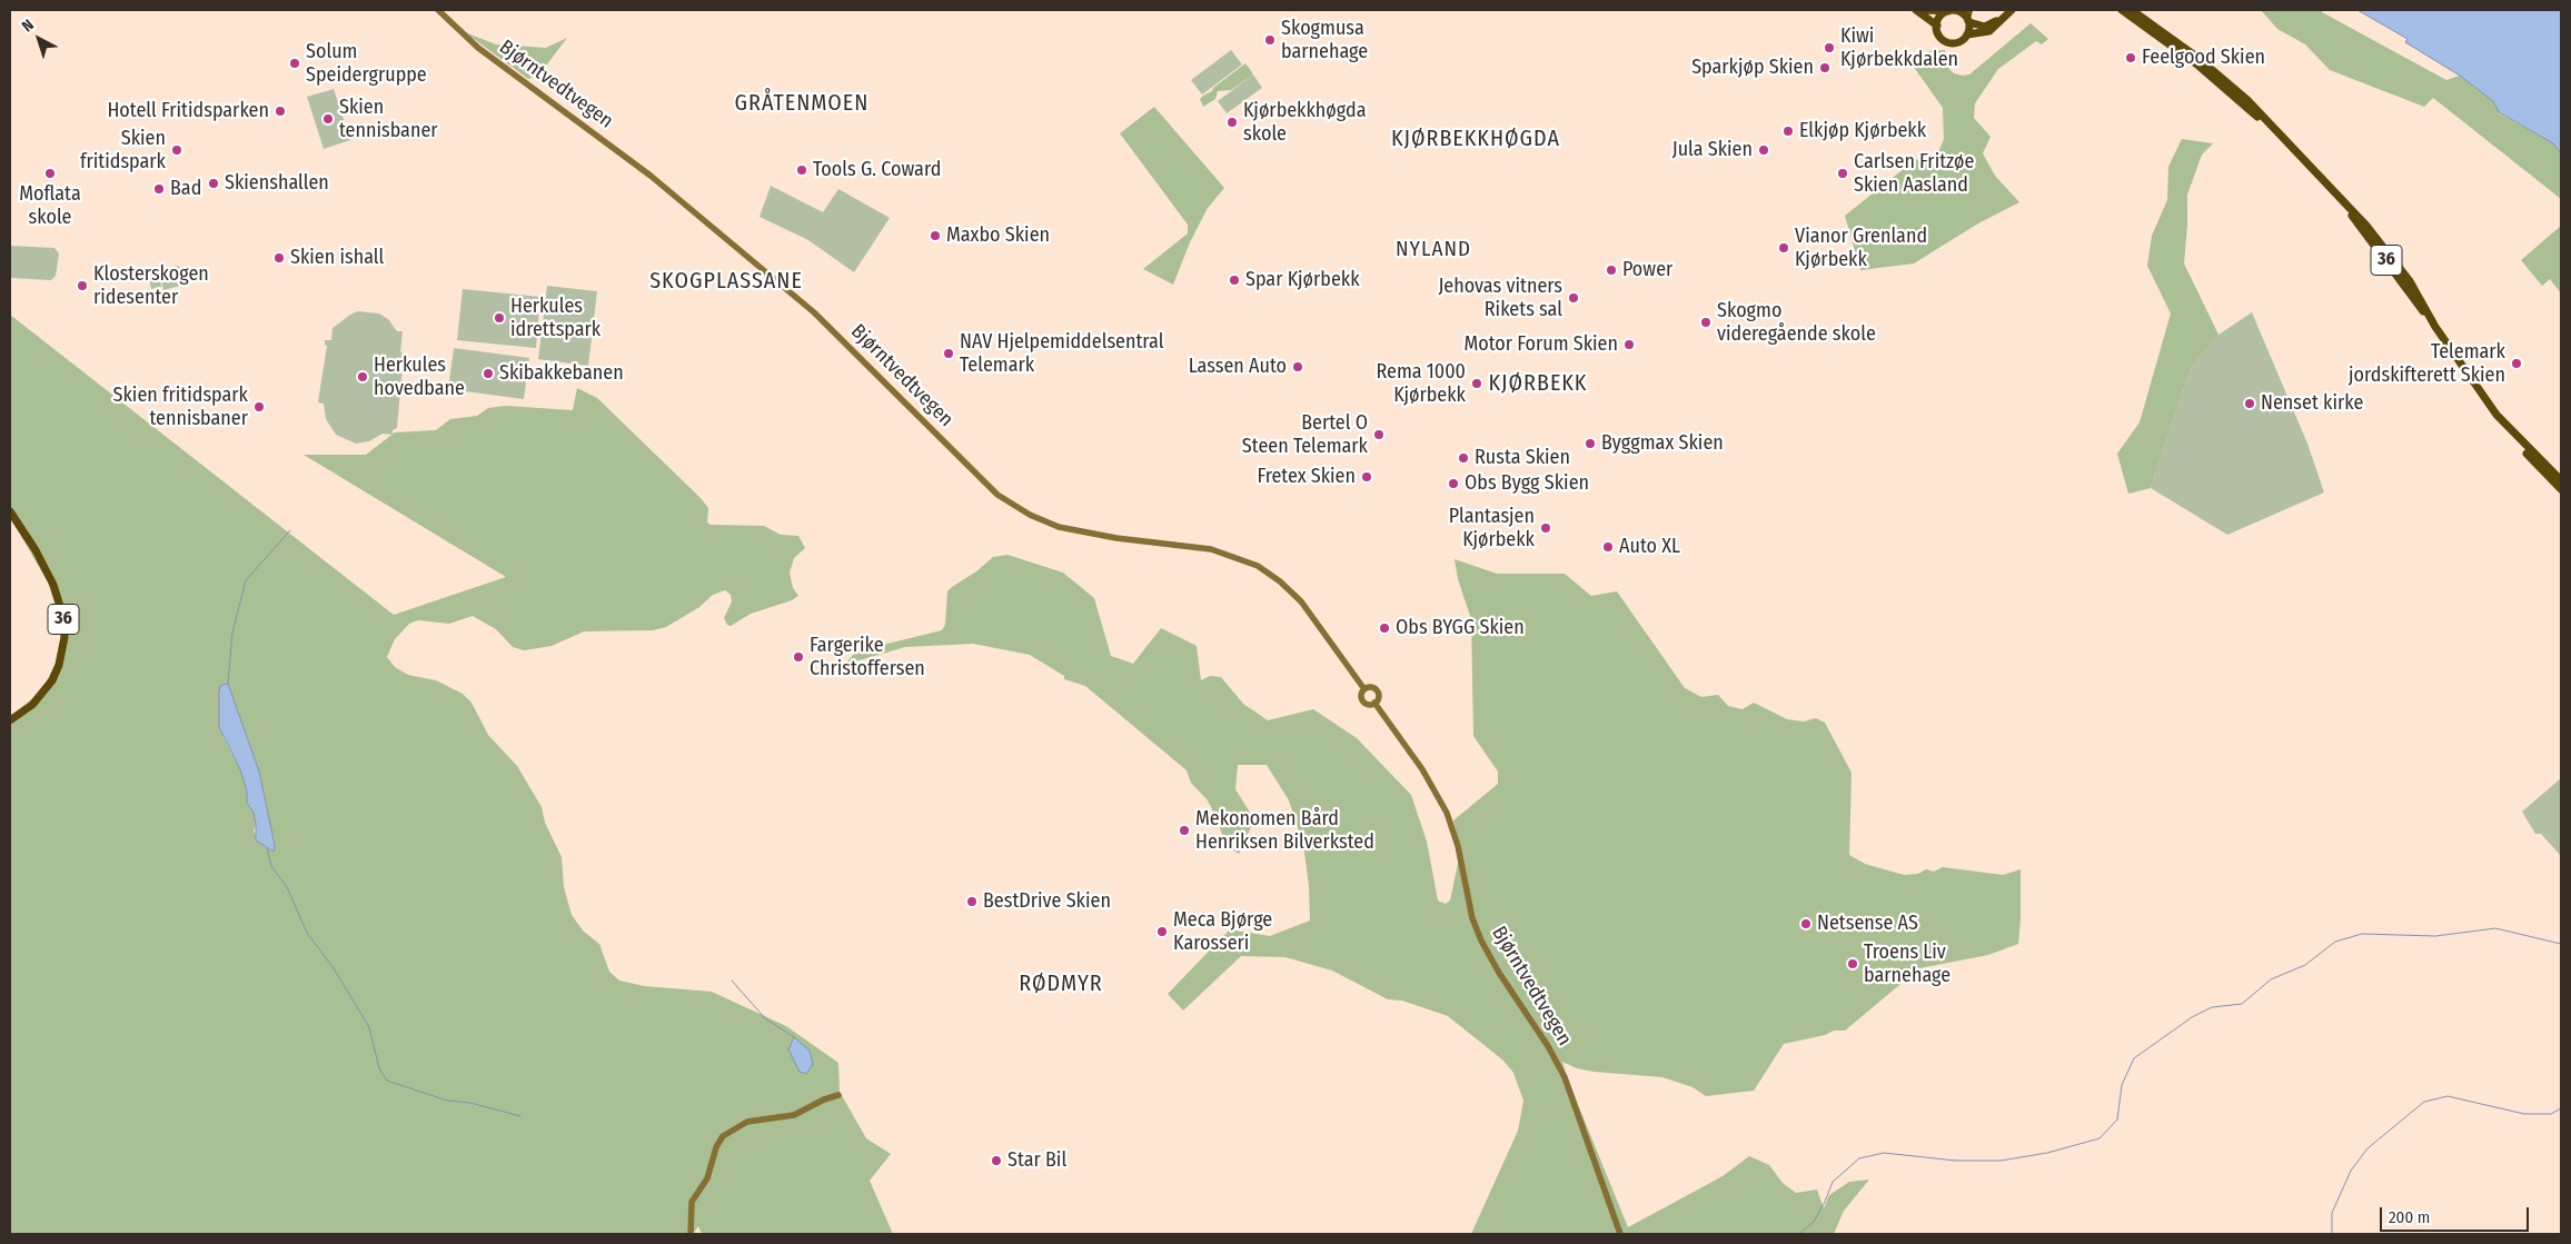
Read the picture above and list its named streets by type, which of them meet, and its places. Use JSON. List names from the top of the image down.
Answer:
{
  "streets": {
    "highway": ["36"],
    "main road": ["Bjørntvedtvegen"]
  },
  "districts": [
    "GRÅTENMOEN",
    "KJØRBEKKHØGDA",
    "NYLAND",
    "SKOGPLASSANE",
    "KJØRBEKK",
    "RØDMYR"
  ],
  "places": [
    "Skogmusa barnehage",
    "Kiwi Kjørbekkdalen",
    "Feelgood Skien",
    "Solum Speidergruppe",
    "Sparkjøp Skien",
    "Hotell Fritidsparken",
    "Skien tennisbaner",
    "Kjørbekkhøgda skole",
    "Elkjøp Kjørbekk",
    "Skien fritidspark",
    "Jula Skien",
    "Tools G. Coward",
    "Moflata skole",
    "Carlsen Fritzøe Skien Aasland",
    "Skienshallen",
    "Bad",
    "Maxbo Skien",
    "Vianor Grenland Kjørbekk",
    "Skien ishall",
    "Power",
    "Spar Kjørbekk",
    "Klosterskogen ridesenter",
    "Jehovas vitners Rikets sal",
    "Herkules idrettspark",
    "Skogmo videregående skole",
    "Motor Forum Skien",
    "NAV Hjelpemiddelsentral Telemark",
    "Telemark jordskifterett Skien",
    "Lassen Auto",
    "Skibakkebanen",
    "Herkules hovedbane",
    "Rema 1000 Kjørbekk",
    "Nenset kirke",
    "Skien fritidspark tennisbaner",
    "Bertel O Steen Telemark",
    "Byggmax Skien",
    "Rusta Skien",
    "Fretex Skien",
    "Obs Bygg Skien",
    "Plantasjen Kjørbekk",
    "Auto XL",
    "Obs BYGG Skien",
    "Fargerike Christoffersen",
    "Mekonomen Bård Henriksen Bilverksted",
    "BestDrive Skien",
    "Netsense AS",
    "Meca Bjørge Karosseri",
    "Troens Liv barnehage",
    "Star Bil"
  ],
  "scale_bar": "200 m",
  "north": "top left"
}
